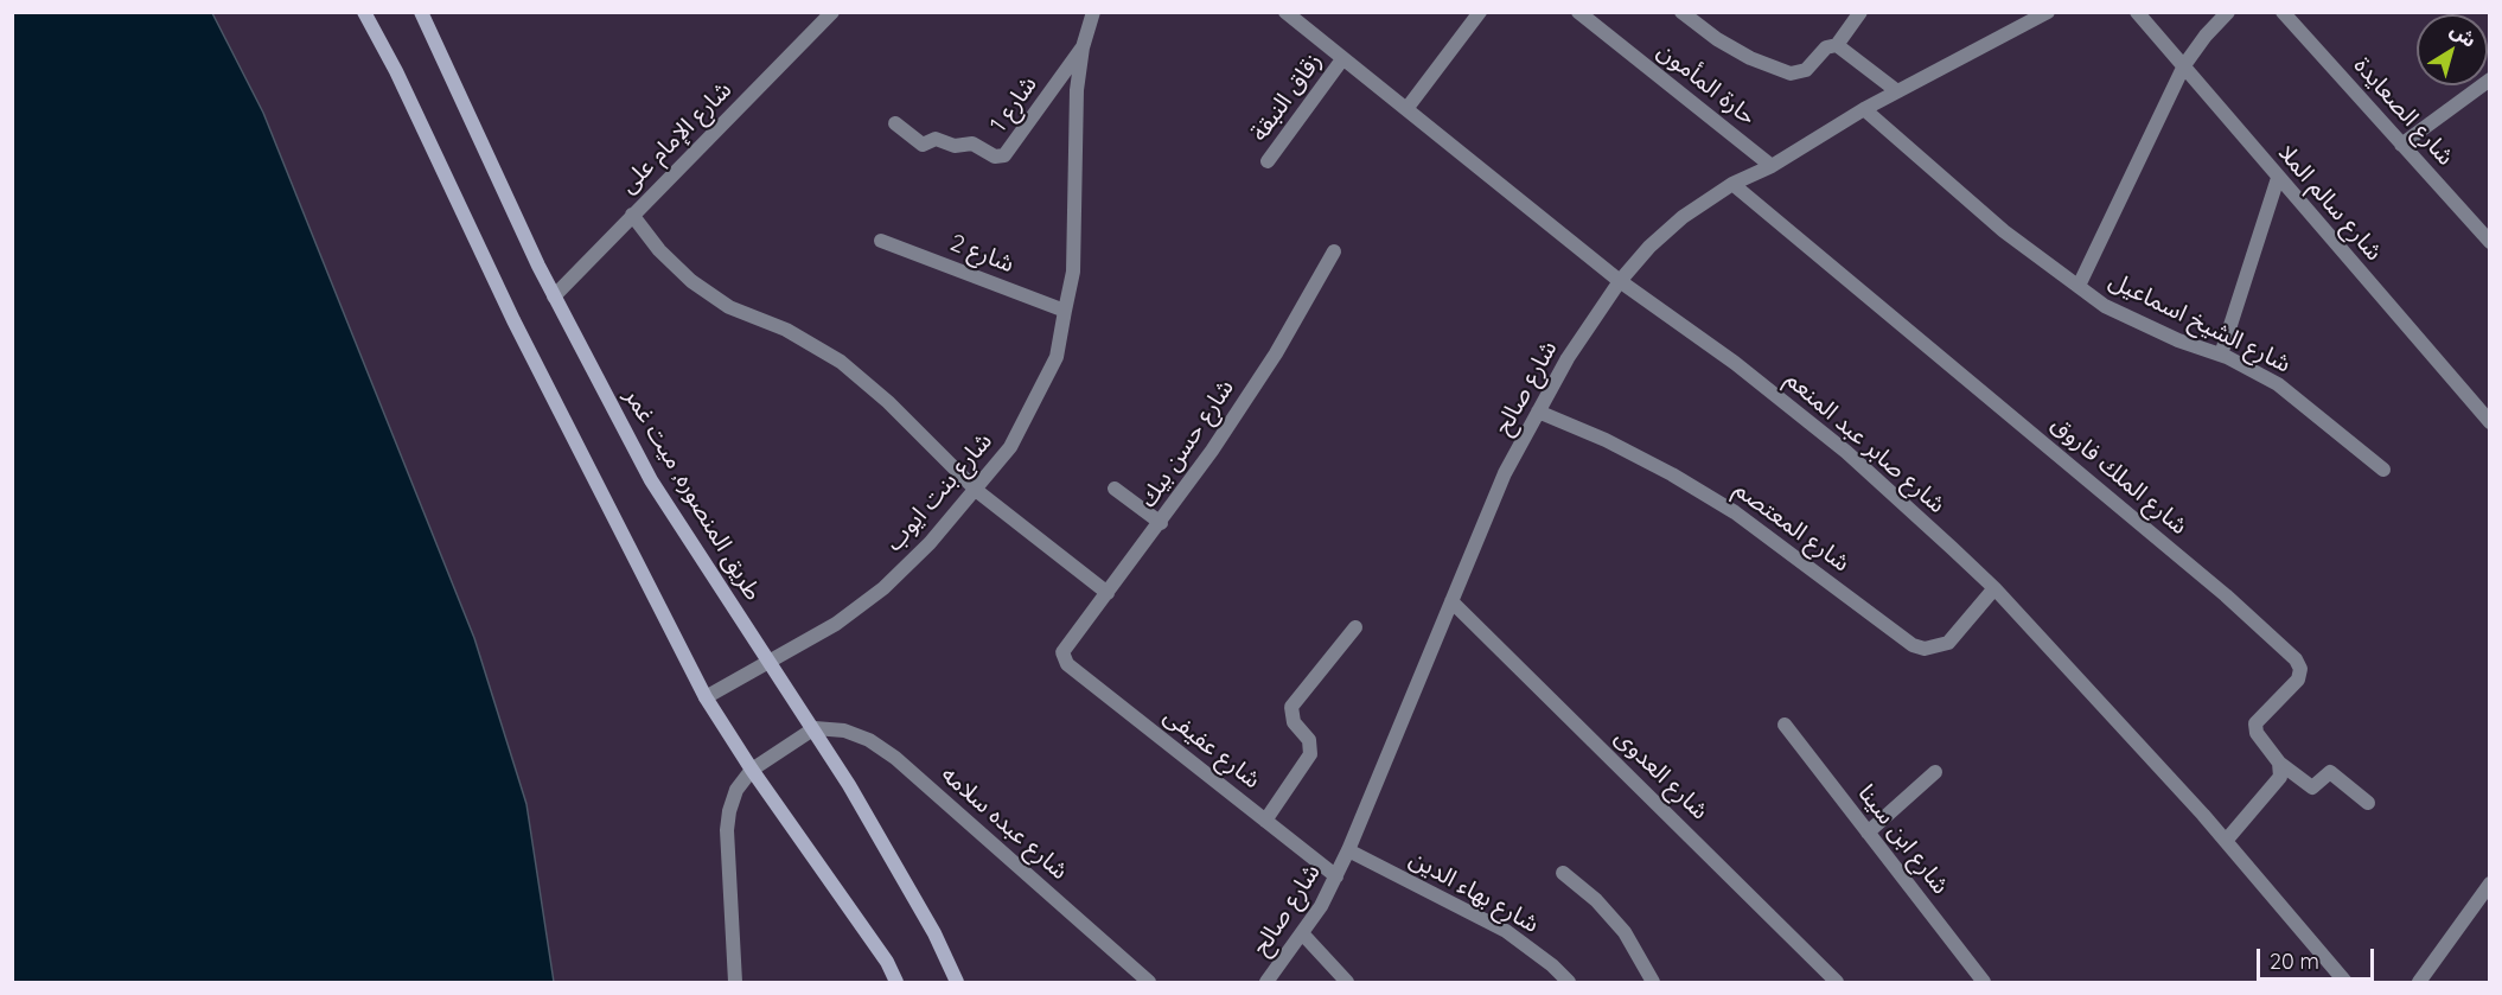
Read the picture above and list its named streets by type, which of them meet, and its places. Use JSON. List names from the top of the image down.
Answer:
{
  "streets": {
    "main road": ["طريق المنصوره, ميت غمر"],
    "street": [
      "حارة المأمون",
      "زقاق النبقة",
      "شارع 1",
      "شارع الصعايدة",
      "شارع الإمام على",
      "شارع سالم الملا",
      "شارع 2",
      "شارع الشيخ اسماعيل",
      "شارع صالح",
      "شارع صابر عبد المنعم",
      "شارع حسن بيك",
      "شارع الملك فاروق",
      "شارع بنت ايوب",
      "شارع المعتصم",
      "شارع عفيفى",
      "شارع العدوى",
      "شارع عبده سلامه",
      "شارع ابن سينا",
      "شارع بهاء الدين"
    ]
  },
  "crossings": [
    ["حارة المأمون", "شارع صالح"],
    ["زقاق النبقة", "شارع صابر عبد المنعم"],
    ["شارع 1", "شارع بنت ايوب"],
    ["شارع الإمام على", "طريق المنصوره, ميت غمر"],
    ["شارع 2", "شارع بنت ايوب"],
    ["شارع الشيخ اسماعيل", "شارع صالح"],
    ["شارع صالح", "شارع صابر عبد المنعم"],
    ["شارع صالح", "شارع الملك فاروق"],
    ["شارع صالح", "شارع المعتصم"],
    ["شارع صالح", "شارع عفيفى"],
    ["شارع صالح", "شارع العدوى"],
    ["شارع صالح", "شارع بهاء الدين"],
    ["شارع صابر عبد المنعم", "شارع المعتصم"],
    ["شارع حسن بيك", "شارع عفيفى"],
    ["شارع بنت ايوب", "طريق المنصوره, ميت غمر"],
    ["طريق المنصوره, ميت غمر", "شارع عبده سلامه"]
  ],
  "scale_bar": "20 m",
  "north": "top right"
}
